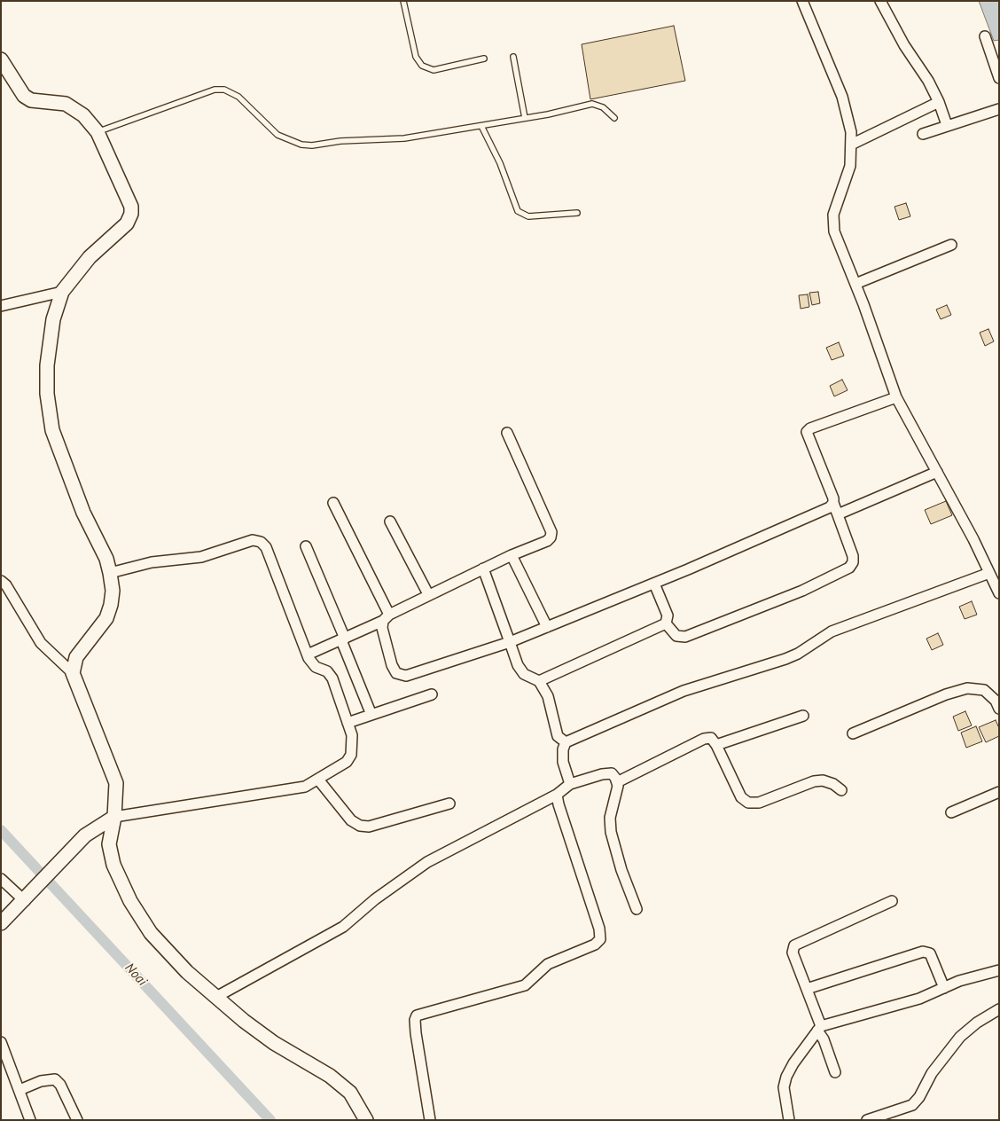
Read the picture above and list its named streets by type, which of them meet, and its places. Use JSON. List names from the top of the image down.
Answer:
{
  "water": ["Noai"]
}
